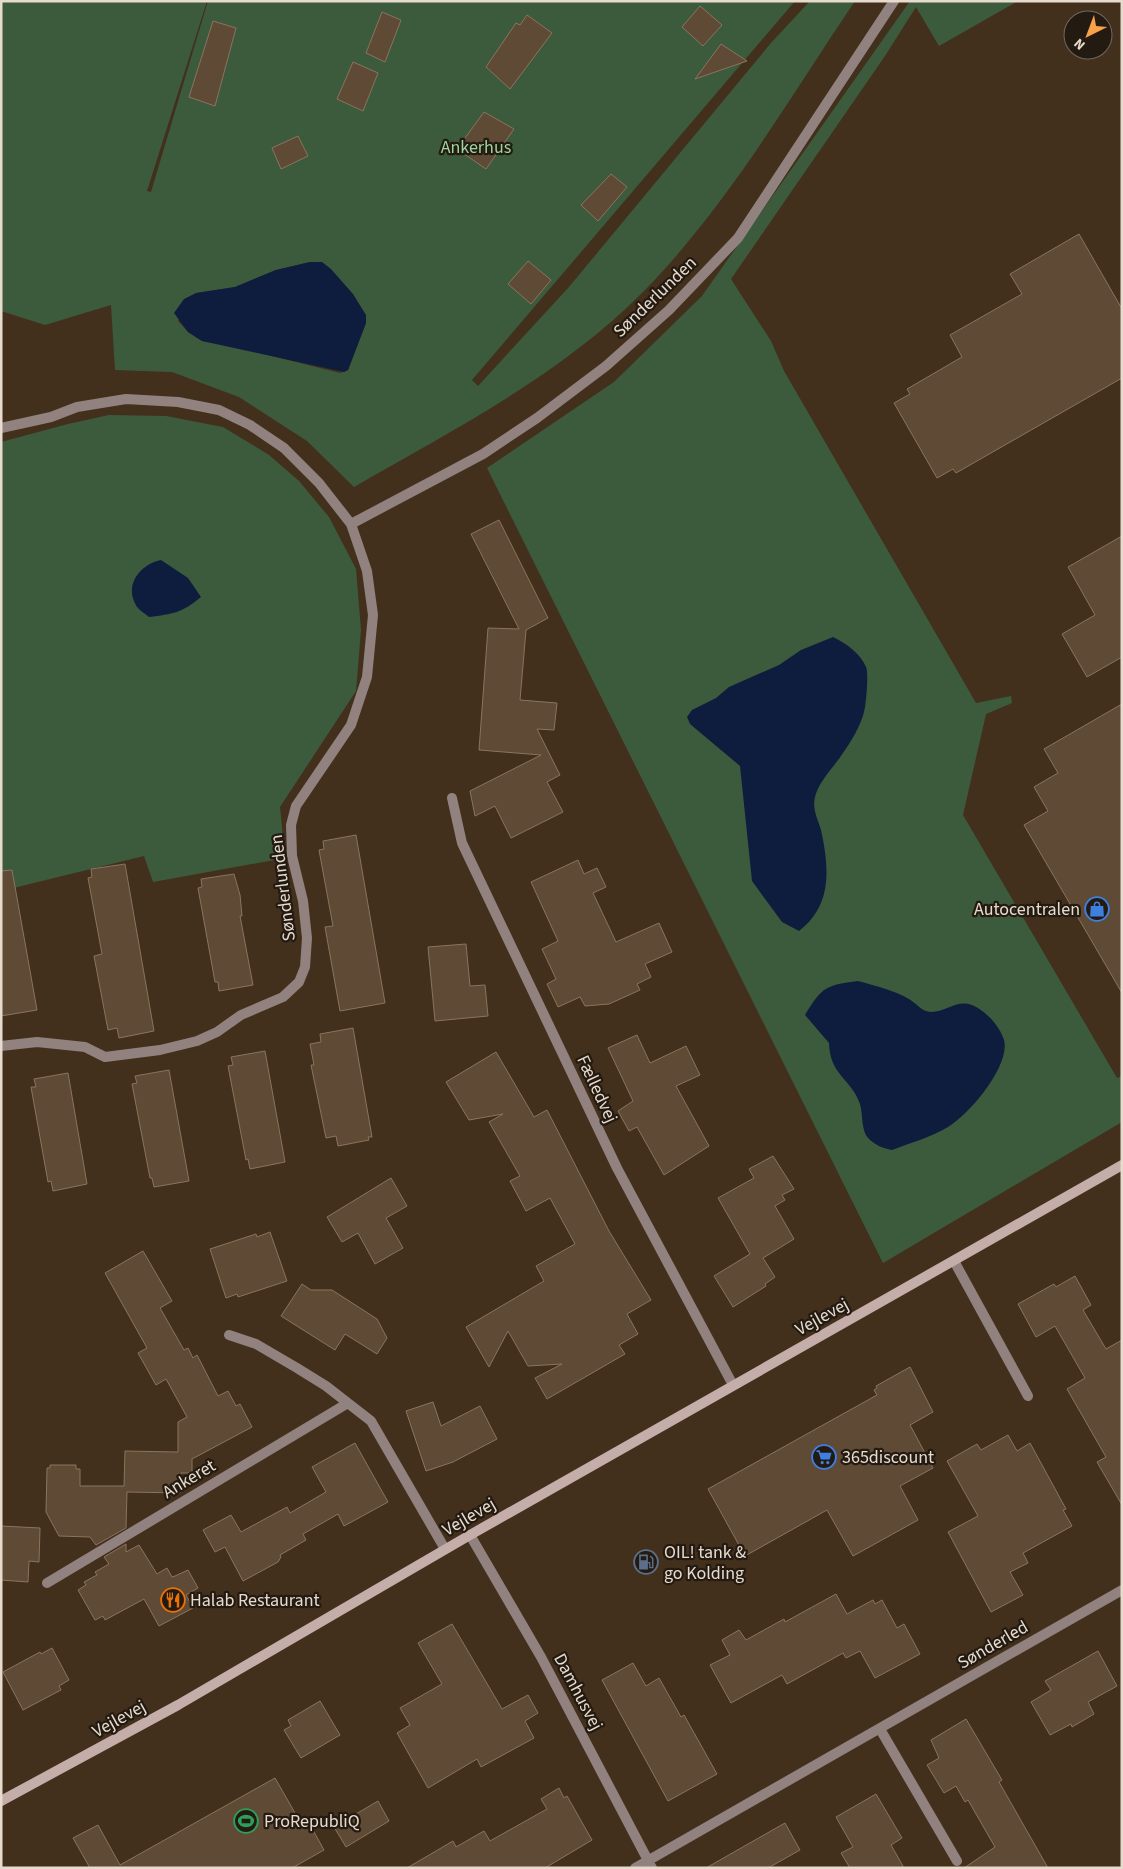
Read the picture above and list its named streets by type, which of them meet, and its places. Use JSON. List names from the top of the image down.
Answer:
{
  "streets": {
    "street": [
      "Sønderlunden",
      "Fælledvej",
      "Vejlevej",
      "Ankeret",
      "Sønderled",
      "Damhusvej"
    ]
  },
  "crossings": [
    ["Fælledvej", "Vejlevej"],
    ["Vejlevej", "Damhusvej"],
    ["Sønderled", "Damhusvej"]
  ],
  "parks": ["Ankerhus"],
  "places": {
    "shop": ["Autocentralen"],
    "supermarket": ["365discount"],
    "fuel station": ["OIL! tank & go Kolding"],
    "restaurant": ["Halab Restaurant"],
    "sports": ["ProRepubliQ"]
  },
  "north": "bottom left"
}
